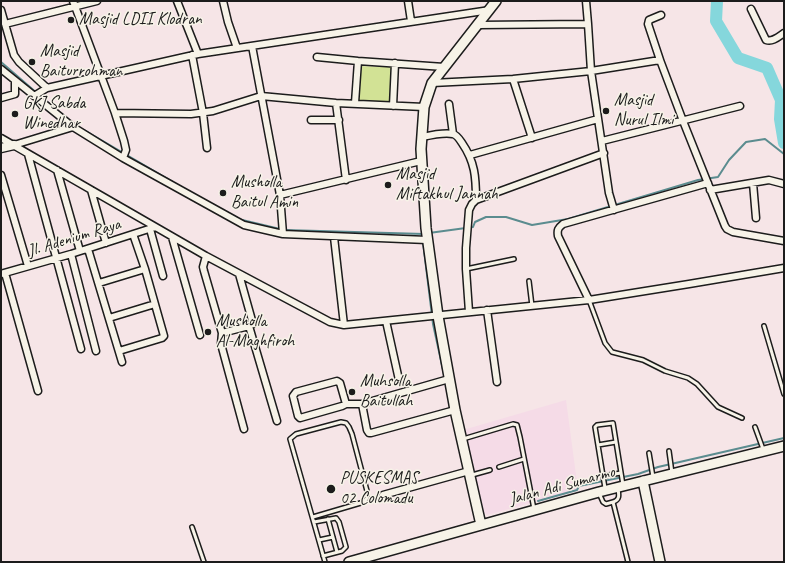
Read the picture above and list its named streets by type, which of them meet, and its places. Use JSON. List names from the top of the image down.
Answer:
{
  "streets": {
    "main road": ["Jalan Adi Sumarmo"],
    "street": ["Jl. Adenium Raya"]
  },
  "places": [
    "Masjid LDII Klodran",
    "Masjid Baiturrohman",
    "Masjid Nurul Ilmi",
    "GKJ Sabda Winedhar",
    "Masjid Miftakhul Jannah",
    "Musholla Baitul Amin",
    "Musholla Al-Maghfiroh",
    "Muhsolla Baitullah",
    "PUSKESMAS 02 Colomadu"
  ]
}
